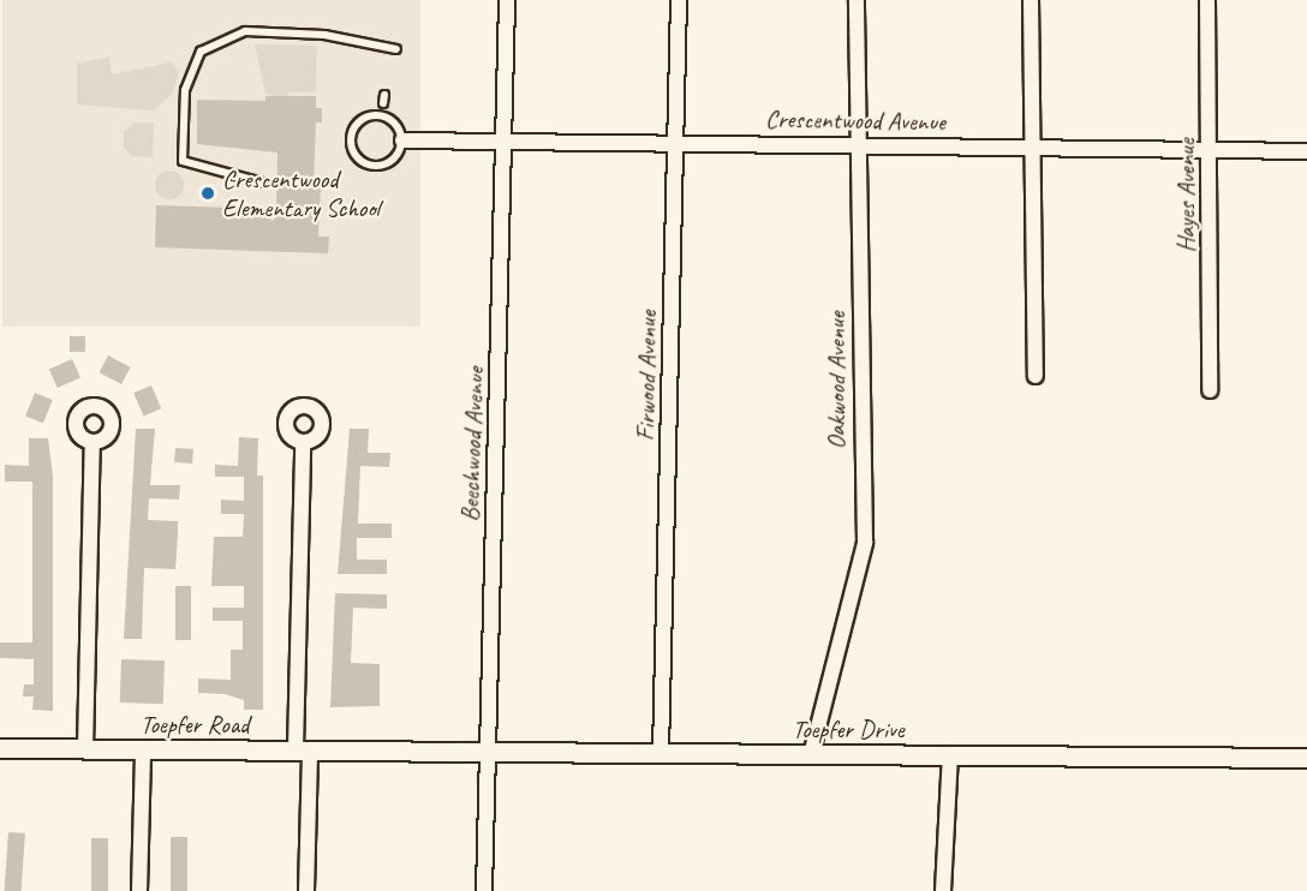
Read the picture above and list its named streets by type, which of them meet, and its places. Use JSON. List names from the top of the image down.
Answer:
{
  "streets": {
    "street": [
      "Crescentwood Avenue",
      "Hayes Avenue",
      "Firwood Avenue",
      "Oakwood Avenue",
      "Beechwood Avenue",
      "Toepfer Road",
      "Toepfer Drive"
    ]
  },
  "crossings": [
    ["Crescentwood Avenue", "Hayes Avenue"],
    ["Crescentwood Avenue", "Firwood Avenue"],
    ["Crescentwood Avenue", "Oakwood Avenue"],
    ["Crescentwood Avenue", "Beechwood Avenue"],
    ["Firwood Avenue", "Toepfer Drive"],
    ["Oakwood Avenue", "Toepfer Drive"],
    ["Beechwood Avenue", "Toepfer Drive"],
    ["Toepfer Road", "Toepfer Drive"]
  ],
  "places": ["Crescentwood Elementary School"]
}
